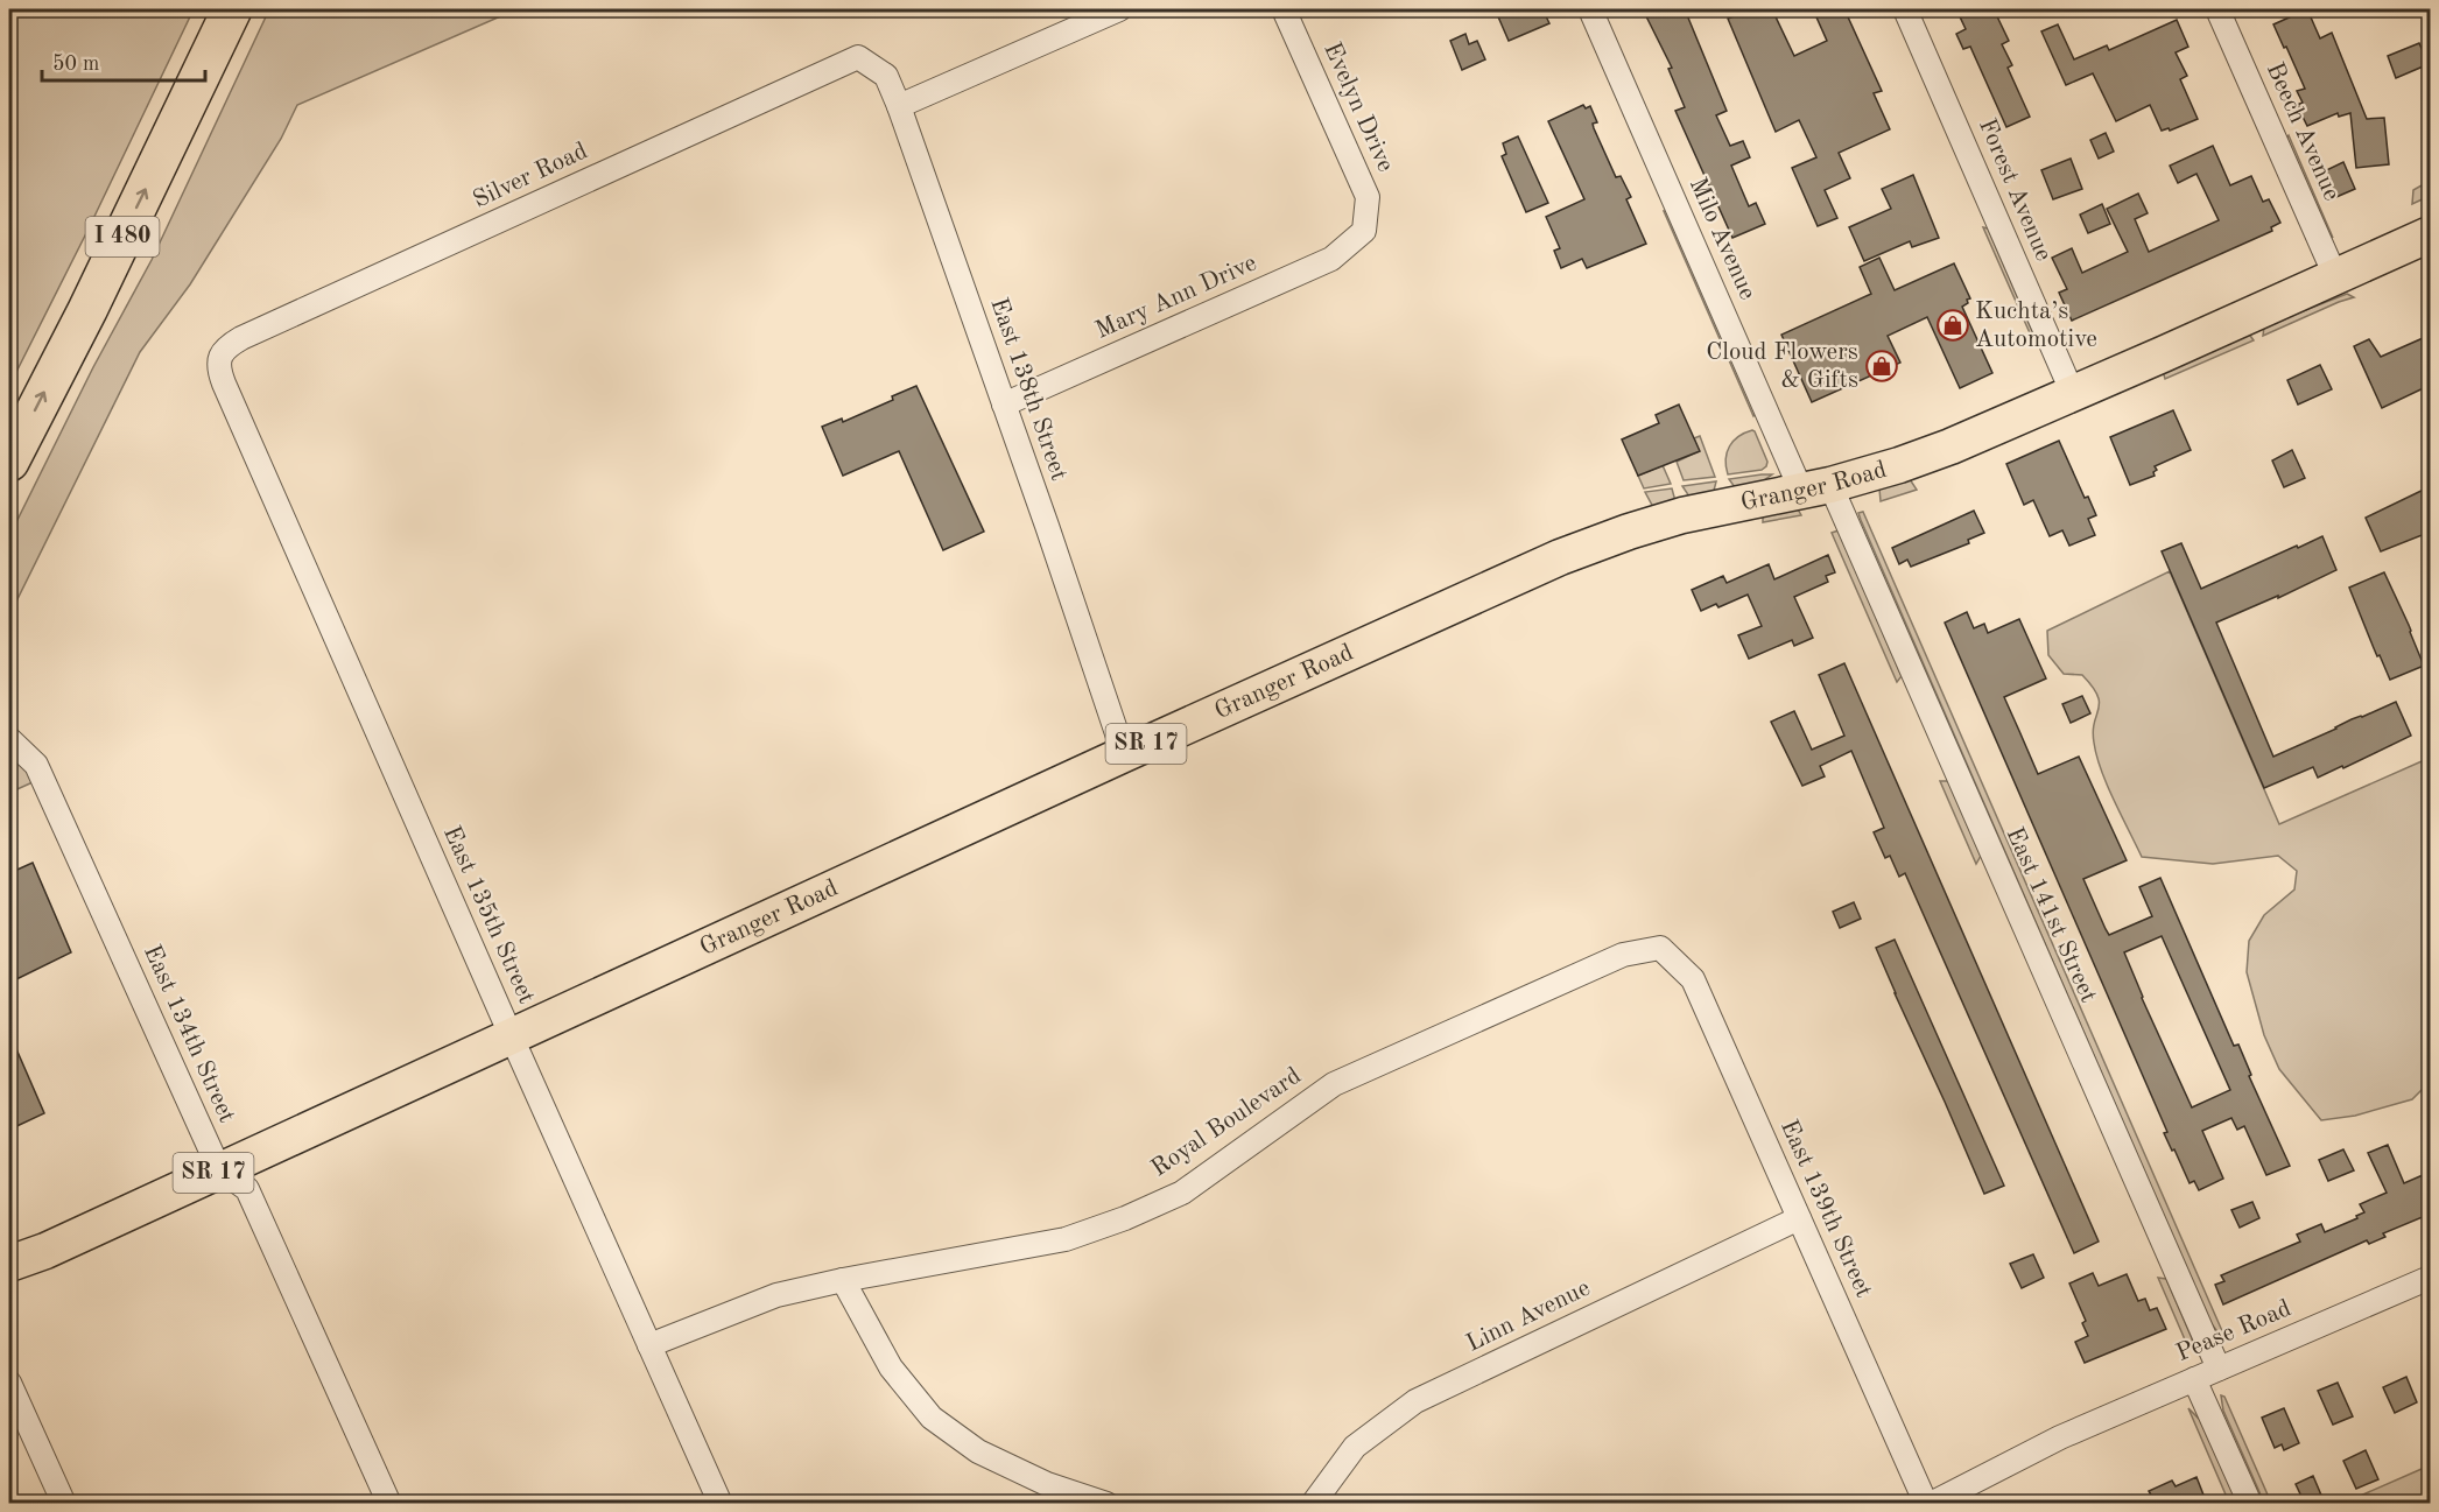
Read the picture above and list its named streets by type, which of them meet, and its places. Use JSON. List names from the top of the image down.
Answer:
{
  "streets": {
    "highway": ["I 480"],
    "main road": ["Granger Road", "SR 17"],
    "street": [
      "Evelyn Drive",
      "Beech Avenue",
      "Silver Road",
      "Forest Avenue",
      "Milo Avenue",
      "Mary Ann Drive",
      "East 138th Street",
      "East 135th Street",
      "East 141st Street",
      "East 134th Street",
      "Royal Boulevard",
      "East 139th Street",
      "Linn Avenue",
      "Pease Road"
    ]
  },
  "crossings": [
    ["Evelyn Drive", "Mary Ann Drive"],
    ["Beech Avenue", "Granger Road"],
    ["Silver Road", "East 138th Street"],
    ["Silver Road", "East 135th Street"],
    ["Forest Avenue", "Granger Road"],
    ["Milo Avenue", "Granger Road"],
    ["Milo Avenue", "East 141st Street"],
    ["Mary Ann Drive", "East 138th Street"],
    ["East 138th Street", "Granger Road"],
    ["Granger Road", "East 135th Street"],
    ["Granger Road", "East 141st Street"],
    ["Granger Road", "East 134th Street"],
    ["East 135th Street", "Royal Boulevard"],
    ["East 141st Street", "Pease Road"],
    ["Royal Boulevard", "East 139th Street"],
    ["East 139th Street", "Linn Avenue"],
    ["East 139th Street", "Pease Road"]
  ],
  "places": {
    "shop": ["Kuchta’s Automotive", "Cloud Flowers & Gifts"]
  },
  "scale_bar": "50 m"
}
